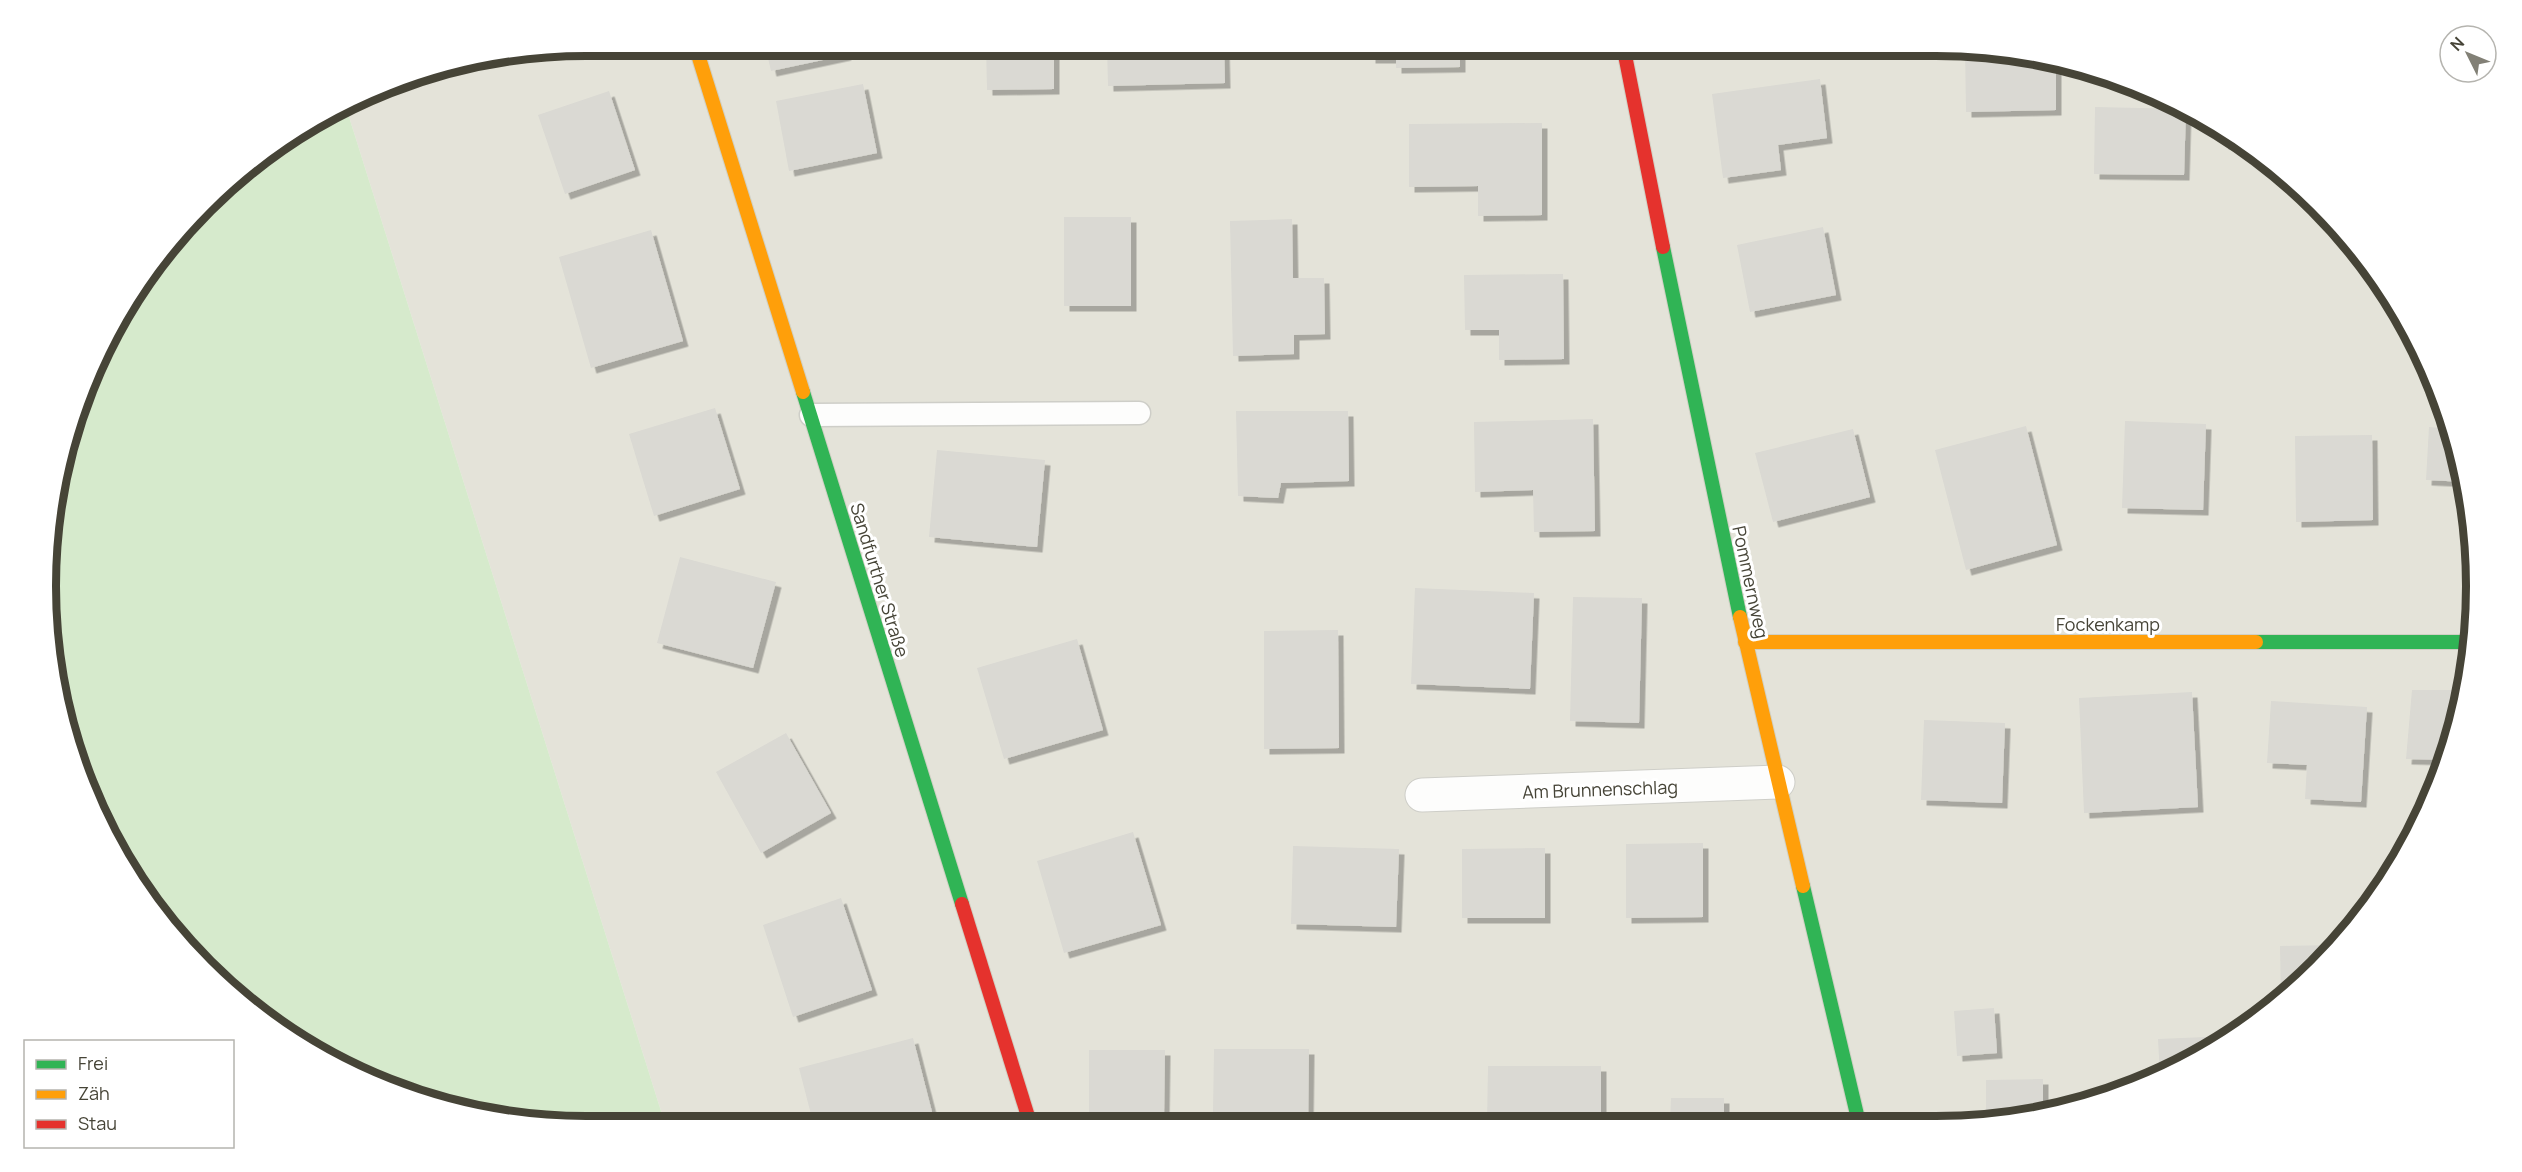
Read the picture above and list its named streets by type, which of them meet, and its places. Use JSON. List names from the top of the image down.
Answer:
{
  "streets": {
    "street": [
      "Sandfurther Straße",
      "Pommernweg",
      "Fockenkamp",
      "Am Brunnenschlag"
    ]
  },
  "crossings": [
    ["Pommernweg", "Fockenkamp"],
    ["Pommernweg", "Am Brunnenschlag"]
  ],
  "legend": ["Frei", "Zäh", "Stau"],
  "north": "top left"
}
